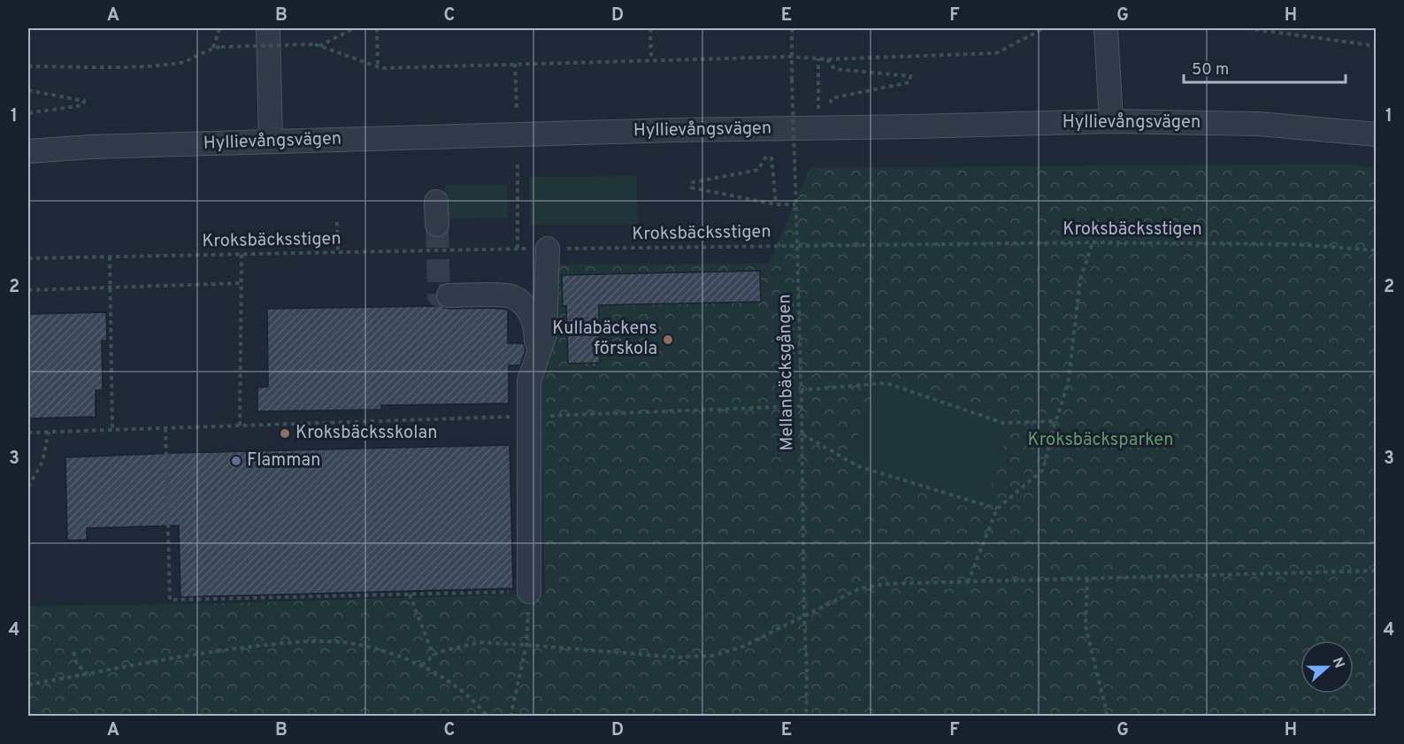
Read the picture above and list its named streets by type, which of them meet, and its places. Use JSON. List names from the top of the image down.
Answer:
{
  "streets": {
    "street": ["Hyllievångsvägen"],
    "path": ["Kroksbäcksstigen", "Mellanbäcksgången"]
  },
  "crossings": [
    ["Kroksbäcksstigen", "Mellanbäcksgången"]
  ],
  "parks": ["Kroksbäcksparken"],
  "places": ["Kullabäckens förskola", "Kroksbäcksskolan", "Flamman"],
  "scale_bar": "50 m",
  "north": "right",
  "grid": {
    "columns": [
      "A",
      "B",
      "C",
      "D",
      "E",
      "F",
      "G",
      "H"
    ],
    "rows": [
      "1",
      "2",
      "3",
      "4"
    ]
  }
}
